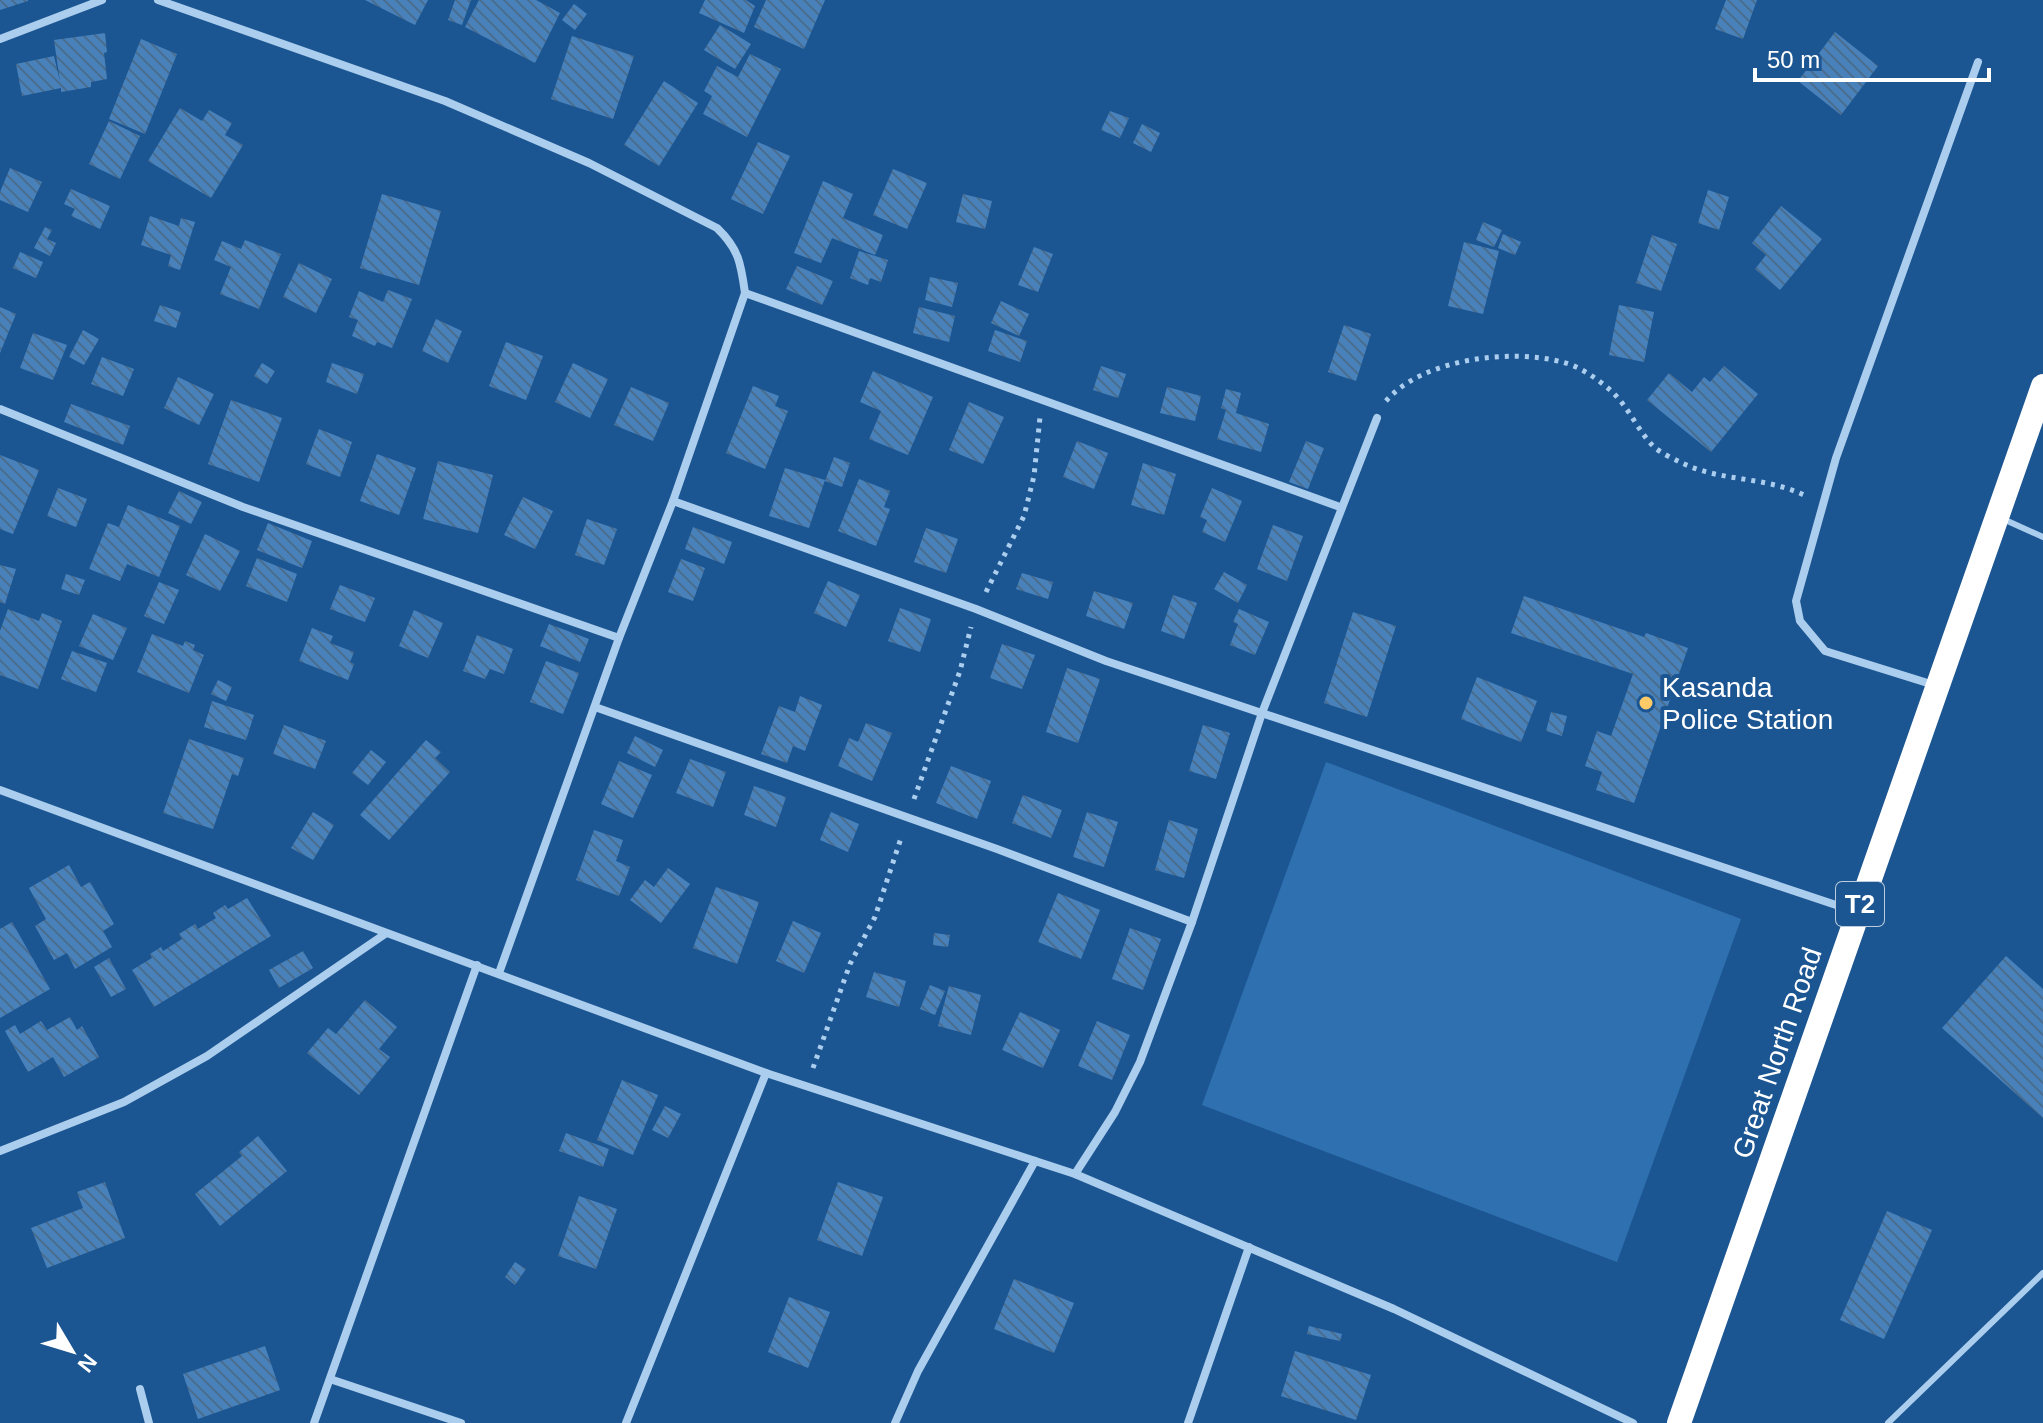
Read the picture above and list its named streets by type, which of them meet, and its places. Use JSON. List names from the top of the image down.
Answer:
{
  "streets": {
    "highway": ["T2", "Great North Road"]
  },
  "places": ["Kasanda Police Station"],
  "scale_bar": "50 m",
  "north": "bottom right"
}
